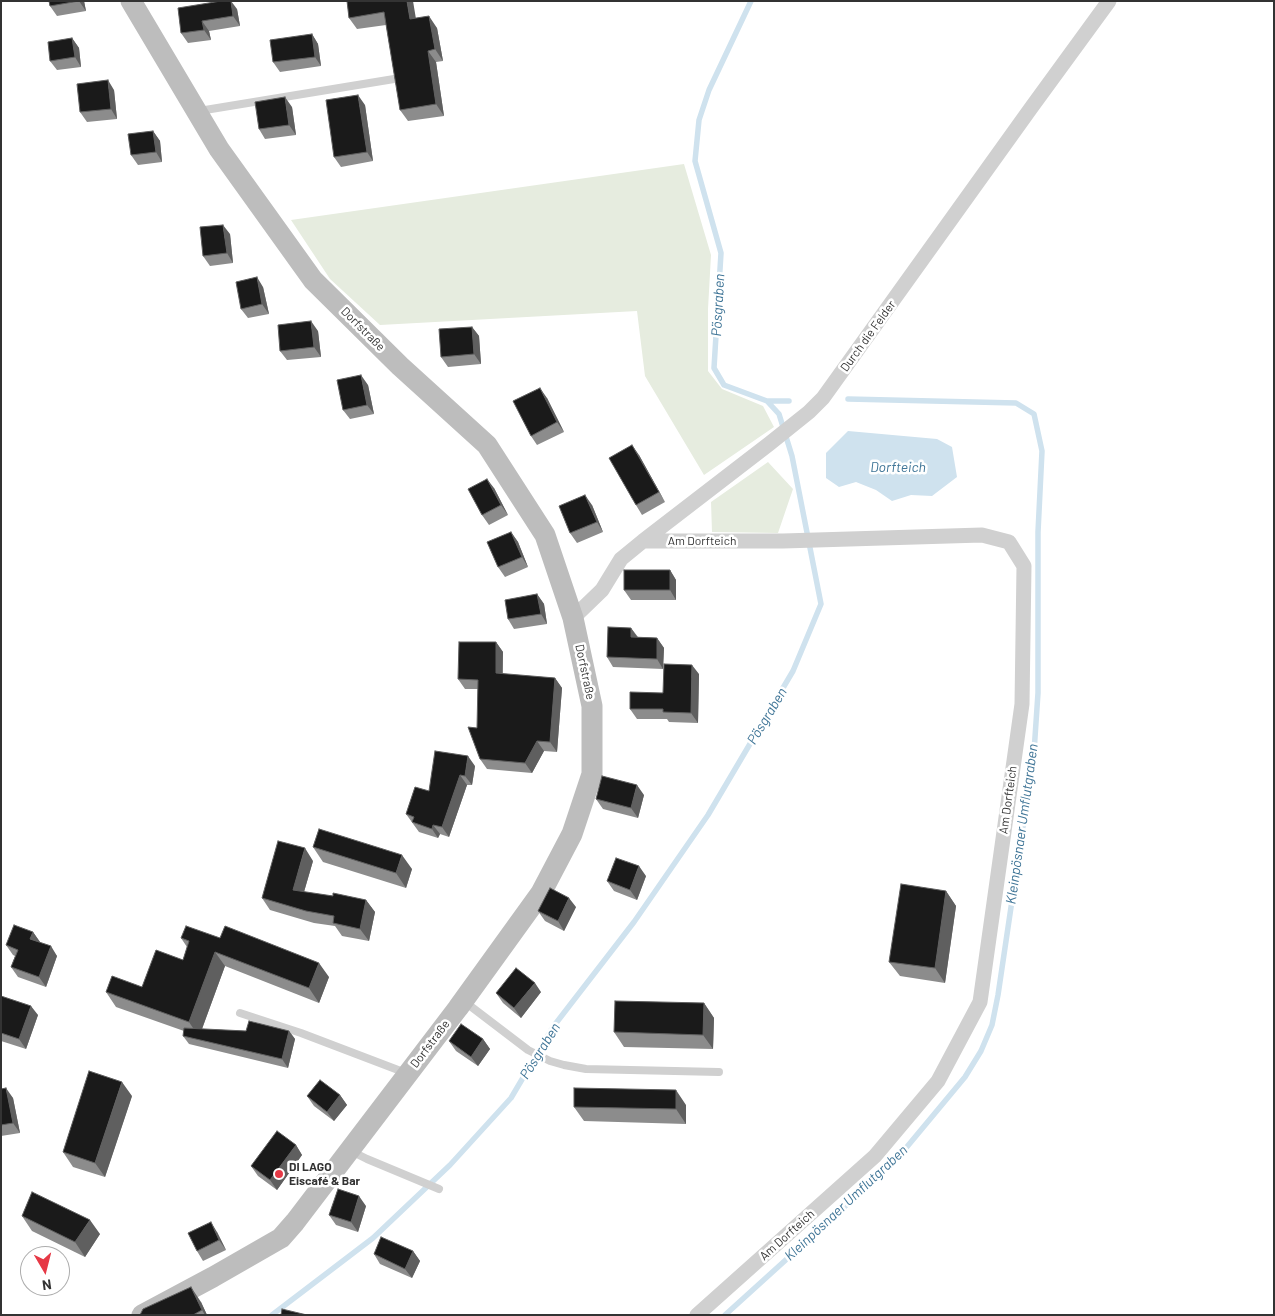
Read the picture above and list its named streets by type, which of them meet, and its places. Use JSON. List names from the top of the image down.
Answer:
{
  "streets": {
    "street": ["Dorfstraße", "Durch die Felder", "Am Dorfteich"]
  },
  "crossings": [
    ["Dorfstraße", "Durch die Felder"],
    ["Durch die Felder", "Am Dorfteich"]
  ],
  "water": ["Pösgraben", "Dorfteich", "Kleinpösnaer Umflutgraben"],
  "places": ["DI LAGO Eiscafé & Bar"],
  "north": "bottom"
}
